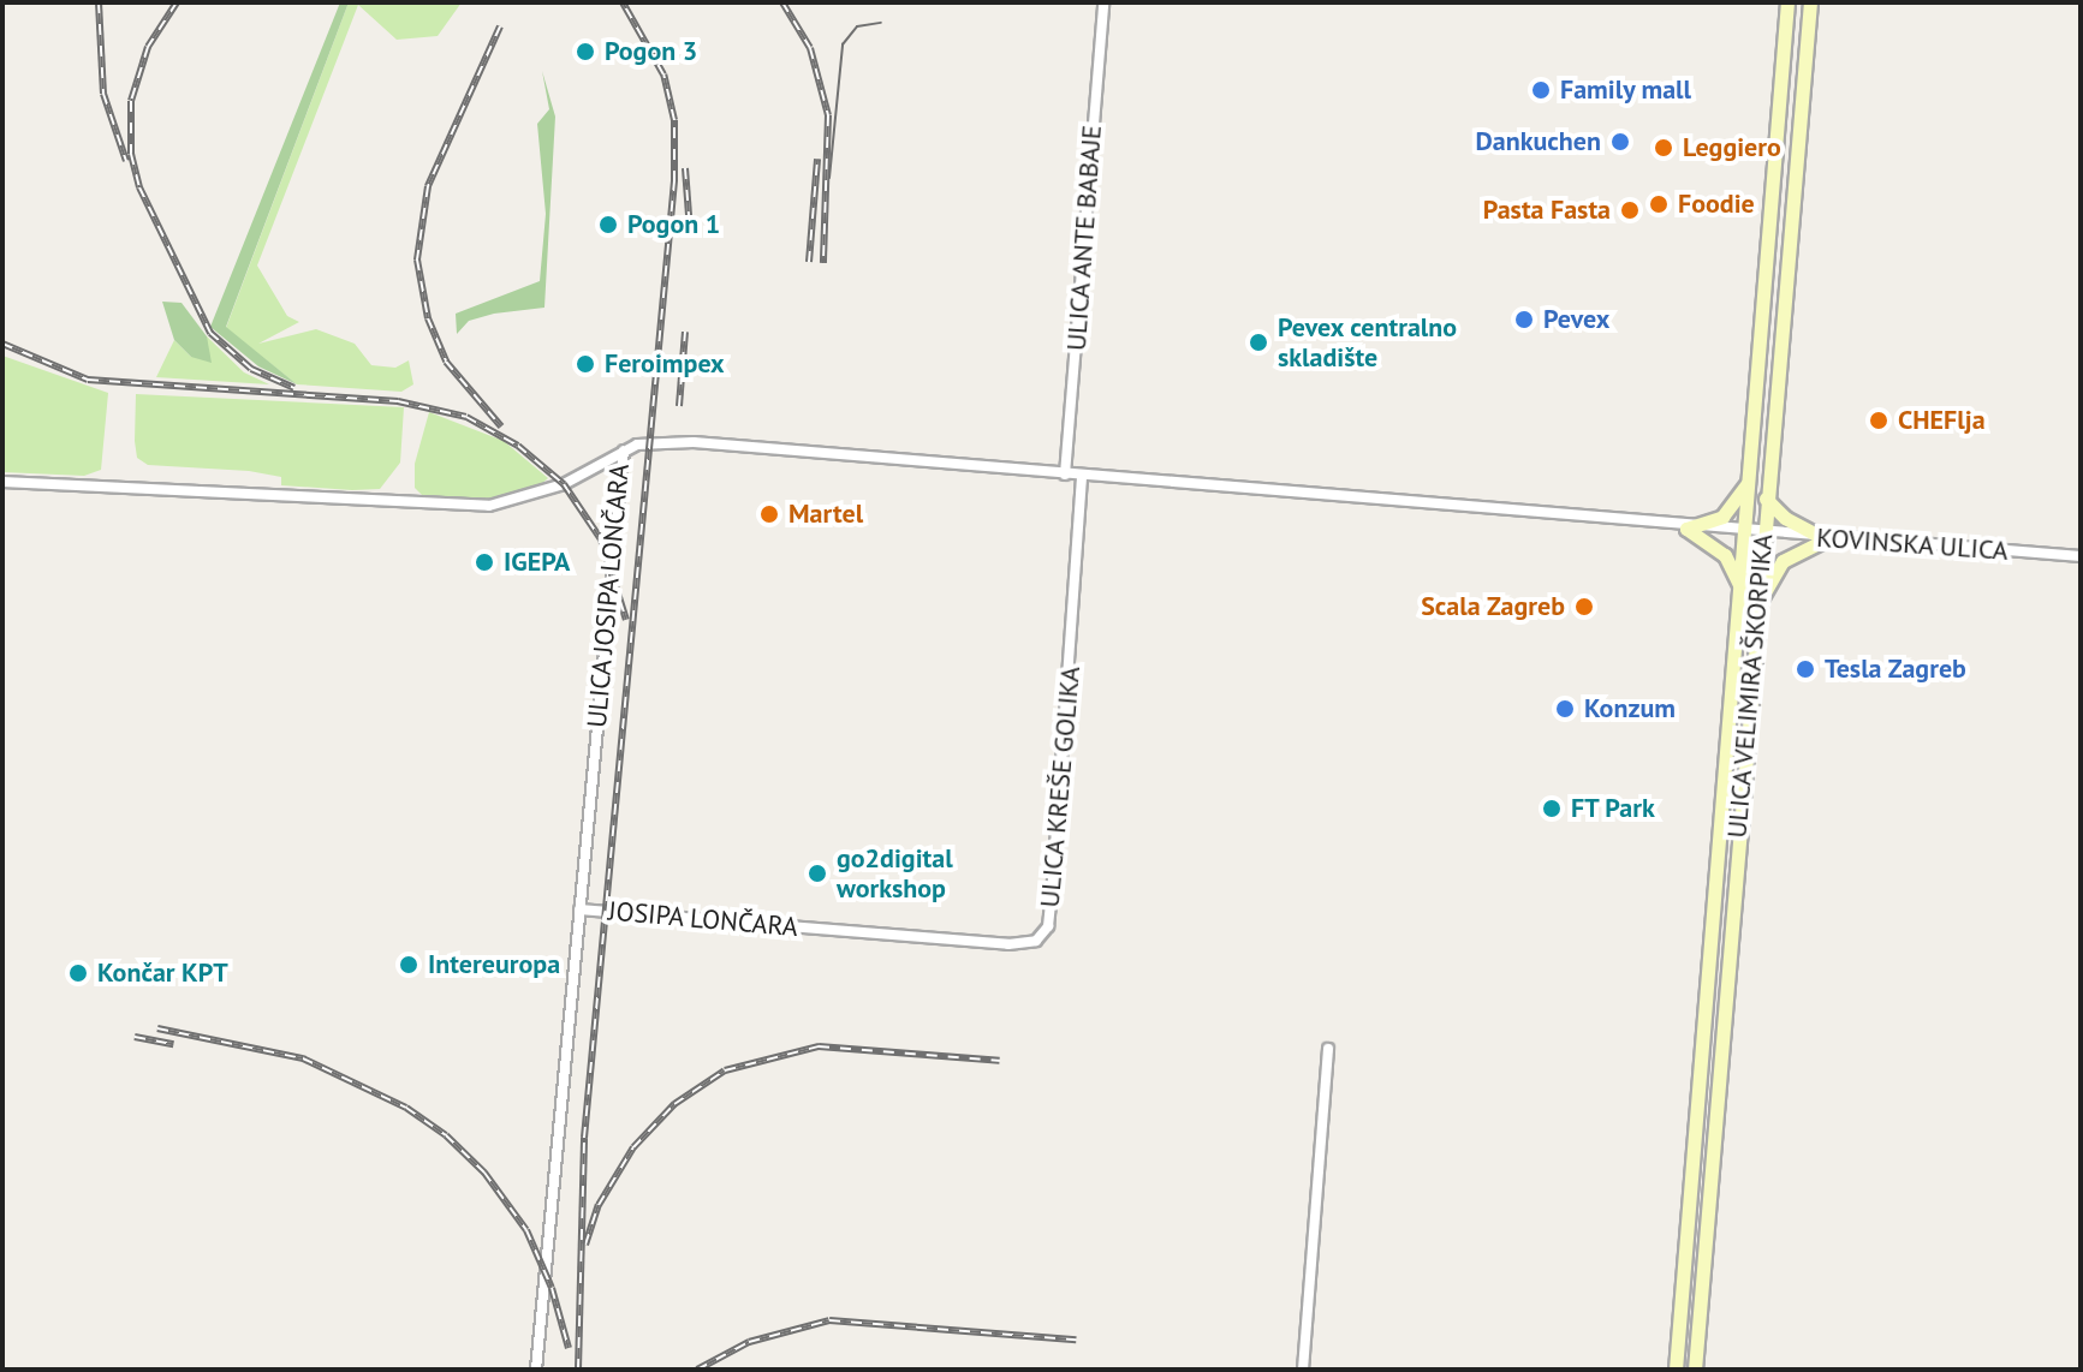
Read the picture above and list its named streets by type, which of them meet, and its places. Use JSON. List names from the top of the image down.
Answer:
{
  "streets": {
    "main road": ["ULICA VELIMIRA ŠKORPIKA"],
    "street": [
      "ULICA ANTE BABAJE",
      "KOVINSKA ULICA",
      "ULICA JOSIPA LONČARA",
      "ULICA KREŠE GOLIKA",
      "JOSIPA LONČARA"
    ]
  },
  "crossings": [
    ["KOVINSKA ULICA", "ULICA VELIMIRA ŠKORPIKA"],
    ["ULICA JOSIPA LONČARA", "JOSIPA LONČARA"],
    ["ULICA KREŠE GOLIKA", "JOSIPA LONČARA"]
  ],
  "places": [
    "Pogon 3",
    "Family mall",
    "Dankuchen",
    "Leggiero",
    "Foodie",
    "Pasta Fasta",
    "Pogon 1",
    "Pevex",
    "Pevex centralno skladište",
    "Feroimpex",
    "CHEFlja",
    "Martel",
    "IGEPA",
    "Scala Zagreb",
    "Tesla Zagreb",
    "Konzum",
    "FT Park",
    "go2digital workshop",
    "Intereuropa",
    "Končar KPT"
  ]
}
